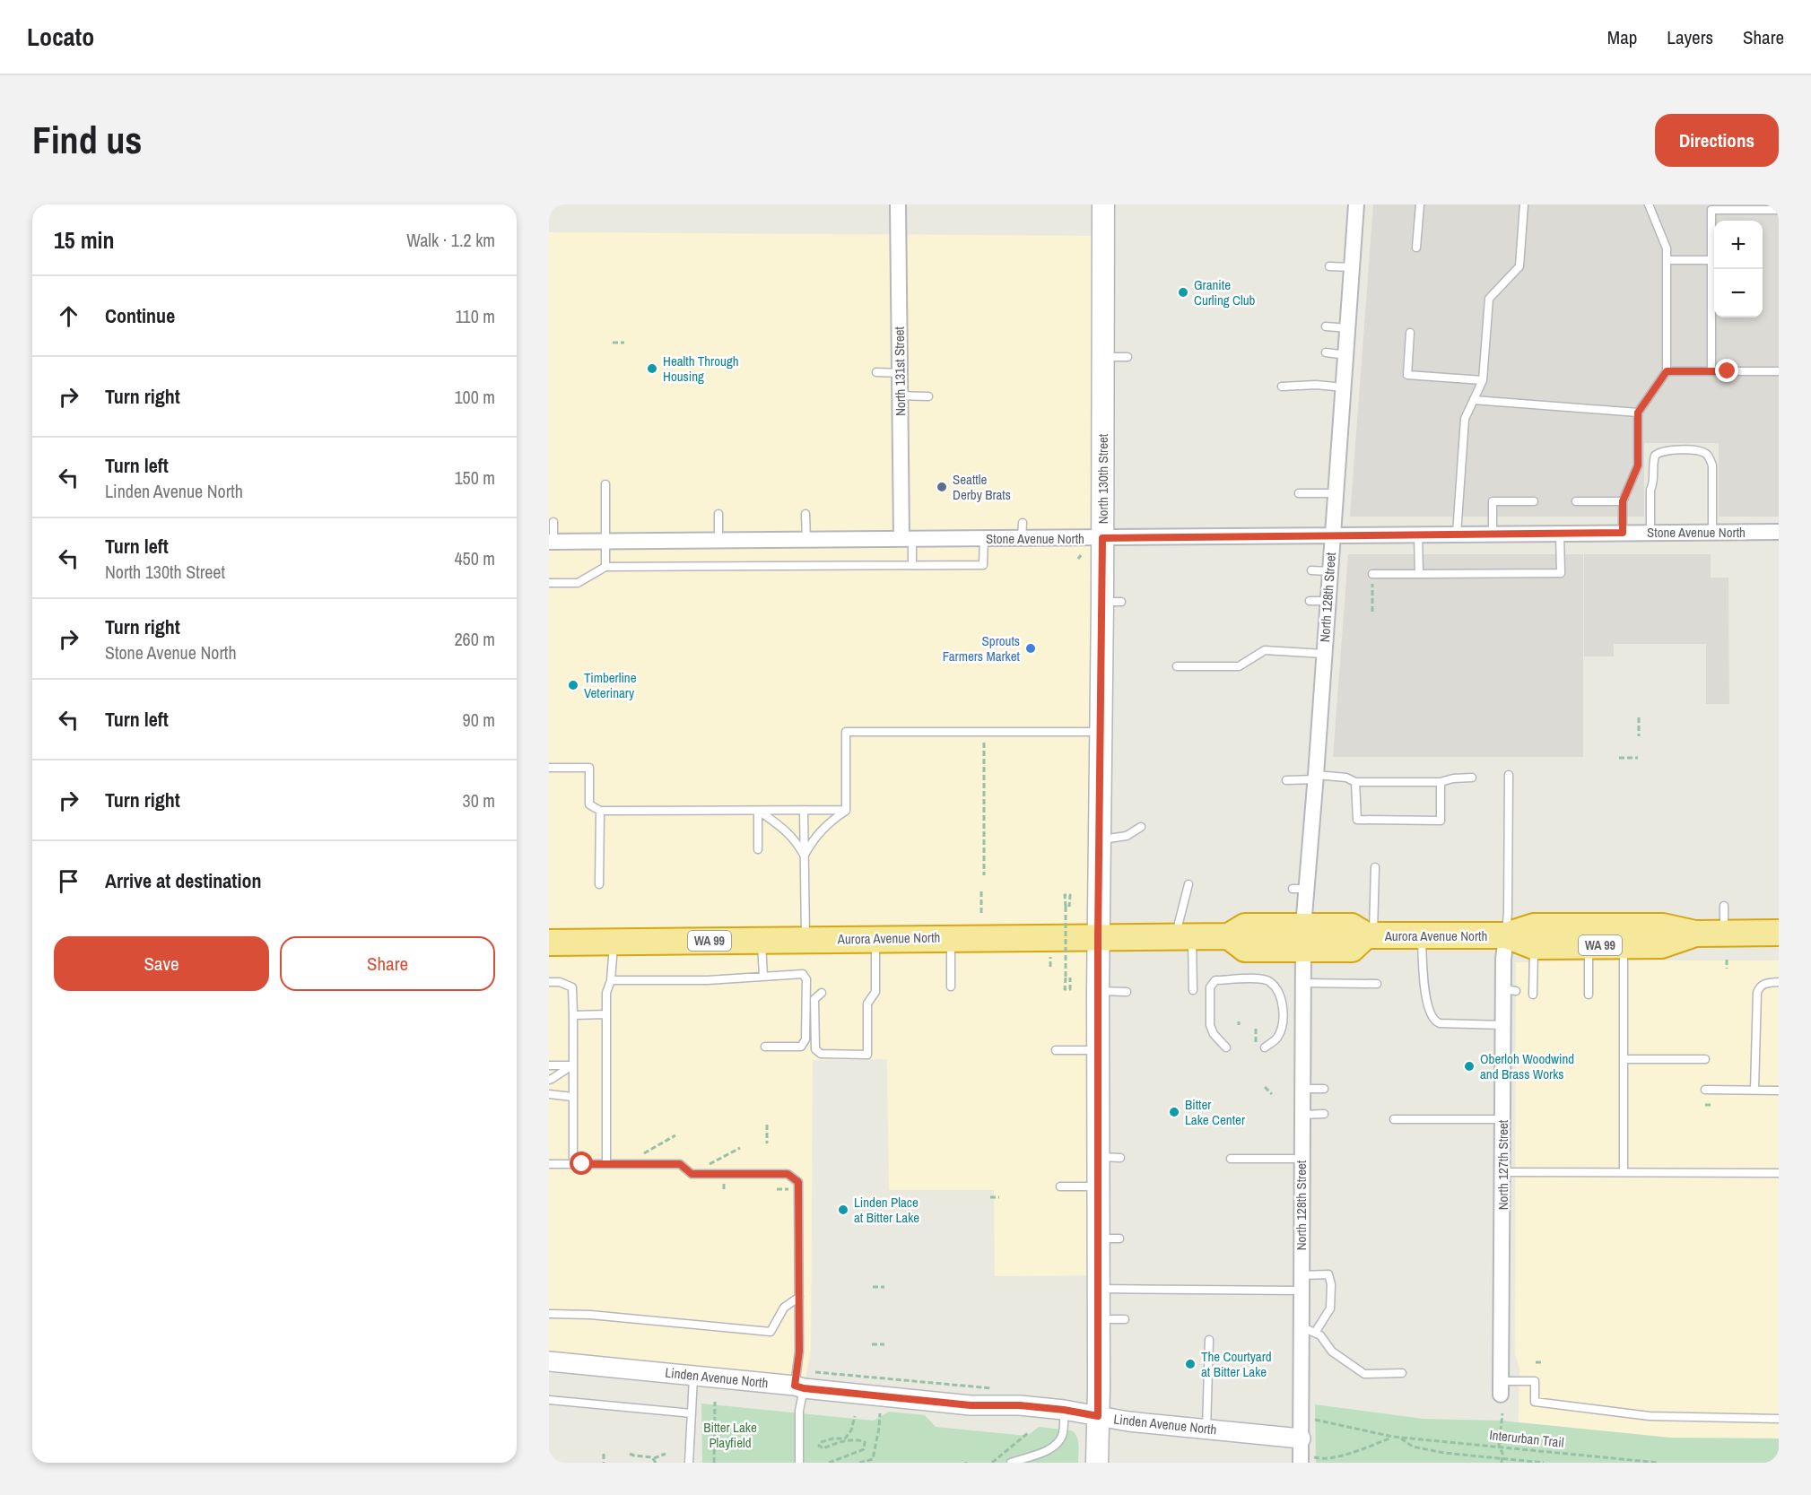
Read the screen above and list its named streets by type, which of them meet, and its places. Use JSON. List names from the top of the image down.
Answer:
{
  "streets": {
    "highway": ["Aurora Avenue North", "WA 99"],
    "main road": ["North 130th Street"],
    "street": [
      "North 131st Street",
      "Stone Avenue North",
      "North 128th Street",
      "North 127th Street",
      "Linden Avenue North"
    ],
    "path": ["Interurban Trail"]
  },
  "crossings": [
    ["North 131st Street", "Stone Avenue North"],
    ["North 130th Street", "Stone Avenue North"],
    ["North 130th Street", "Aurora Avenue North"],
    ["North 130th Street", "Linden Avenue North"],
    ["Stone Avenue North", "North 128th Street"],
    ["North 128th Street", "Aurora Avenue North"],
    ["North 128th Street", "Linden Avenue North"],
    ["North 128th Street", "Interurban Trail"],
    ["Aurora Avenue North", "North 127th Street"]
  ],
  "parks": ["Bitter Lake Playfield"],
  "places": [
    "Granite Curling Club",
    "Health Through Housing",
    "Seattle Derby Brats",
    "Sprouts Farmers Market",
    "Timberline Veterinary",
    "Oberloh Woodwind and Brass Works",
    "Bitter Lake Center",
    "Linden Place at Bitter Lake",
    "The Courtyard at Bitter Lake"
  ],
  "page": {
    "header": "Locato",
    "nav": ["Map", "Layers", "Share"],
    "buttons": [
      "Directions",
      ["Save", "Share"]
    ],
    "title": "Find us",
    "heading": ["15 min", "Walk · 1.2 km"],
    "map_buttons": ["+", "−"],
    "list": [
      ["Continue", "110 m"],
      ["Turn right", "100 m"],
      ["Turn left", "Linden Avenue North", "150 m"],
      ["Turn left", "North 130th Street", "450 m"],
      ["Turn right", "Stone Avenue North", "260 m"],
      ["Turn left", "90 m"],
      ["Turn right", "30 m"],
      "Arrive at destination"
    ]
  }
}
